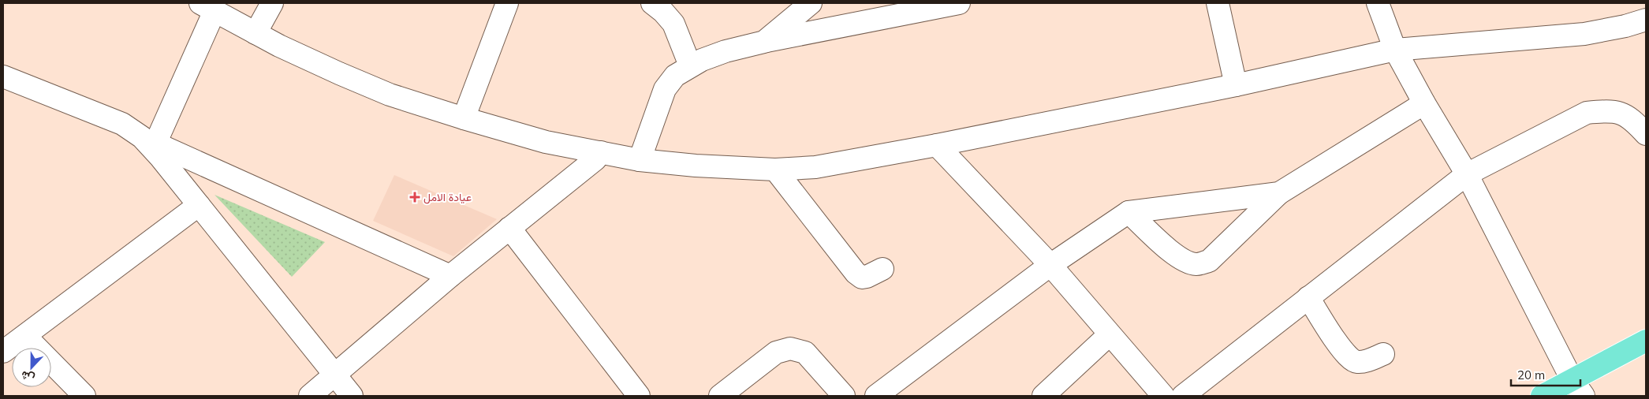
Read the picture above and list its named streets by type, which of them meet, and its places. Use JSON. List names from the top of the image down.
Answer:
{
  "places": {
    "health": ["عيادة الامل"]
  },
  "scale_bar": "20 m",
  "north": "bottom"
}
